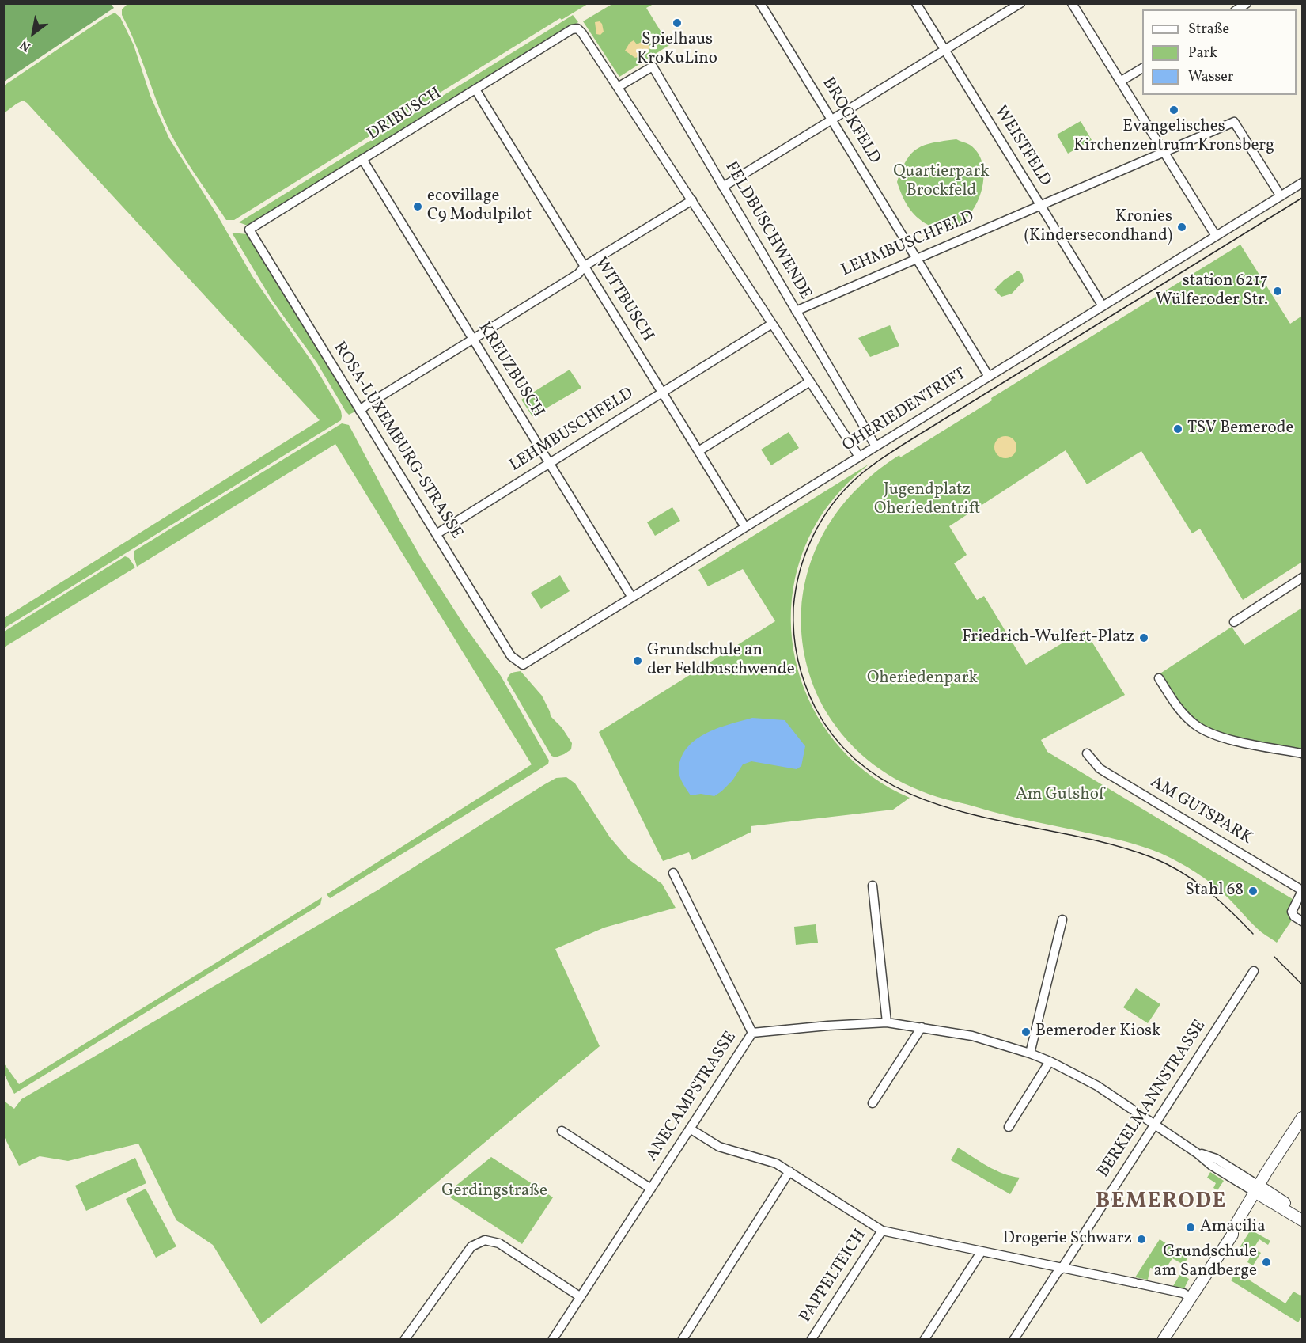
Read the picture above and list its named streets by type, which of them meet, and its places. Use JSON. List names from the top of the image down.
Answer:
{
  "streets": {
    "street": [
      "DRIBUSCH",
      "BROCKFELD",
      "WEISTFELD",
      "FELDBUSCHWENDE",
      "LEHMBUSCHFELD",
      "WITTBUSCH",
      "KREUZBUSCH",
      "OHERIEDENTRIFT",
      "ROSA-LUXEMBURG-STRASSE",
      "AM GUTSPARK",
      "ANECAMPSTRASSE",
      "BERKELMANNSTRASSE",
      "PAPPELTEICH"
    ]
  },
  "crossings": [
    ["DRIBUSCH", "FELDBUSCHWENDE"],
    ["DRIBUSCH", "WITTBUSCH"],
    ["DRIBUSCH", "KREUZBUSCH"],
    ["DRIBUSCH", "ROSA-LUXEMBURG-STRASSE"],
    ["BROCKFELD", "LEHMBUSCHFELD"],
    ["BROCKFELD", "OHERIEDENTRIFT"],
    ["WEISTFELD", "LEHMBUSCHFELD"],
    ["WEISTFELD", "OHERIEDENTRIFT"],
    ["FELDBUSCHWENDE", "LEHMBUSCHFELD"],
    ["FELDBUSCHWENDE", "OHERIEDENTRIFT"],
    ["LEHMBUSCHFELD", "WITTBUSCH"],
    ["LEHMBUSCHFELD", "KREUZBUSCH"],
    ["LEHMBUSCHFELD", "OHERIEDENTRIFT"],
    ["LEHMBUSCHFELD", "ROSA-LUXEMBURG-STRASSE"],
    ["WITTBUSCH", "OHERIEDENTRIFT"],
    ["KREUZBUSCH", "OHERIEDENTRIFT"],
    ["OHERIEDENTRIFT", "ROSA-LUXEMBURG-STRASSE"],
    ["ANECAMPSTRASSE", "BERKELMANNSTRASSE"]
  ],
  "districts": ["BEMERODE"],
  "parks": [
    "Quartierpark Brockfeld",
    "Jugendplatz Oheriedentrift",
    "Oheriedenpark",
    "Am Gutshof",
    "Gerdingstraße"
  ],
  "places": [
    "Spielhaus KroKuLino",
    "Evangelisches Kirchenzentrum Kronsberg",
    "ecovillage C9 Modulpilot",
    "Kronies (Kindersecondhand)",
    "station 6217 Wülferoder Str.",
    "TSV Bemerode",
    "Friedrich-Wulfert-Platz",
    "Grundschule an der Feldbuschwende",
    "Stahl 68",
    "Bemeroder Kiosk",
    "Amacilia",
    "Drogerie Schwarz",
    "Grundschule am Sandberge"
  ],
  "legend": ["Straße", "Park", "Wasser"],
  "north": "bottom left"
}
